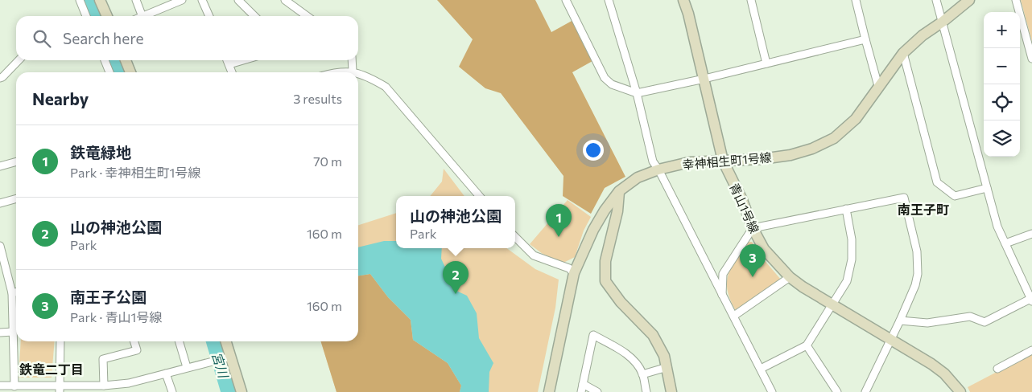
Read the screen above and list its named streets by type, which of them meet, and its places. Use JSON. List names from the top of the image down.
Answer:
{
  "streets": {
    "street": ["幸神相生町1号線", "青山1号線"]
  },
  "crossings": [
    ["幸神相生町1号線", "青山1号線"]
  ],
  "districts": ["南王子町", "鉄竜二丁目"],
  "water": ["宮川"],
  "page": {
    "map_buttons": ["+", "−"],
    "search": "Search here",
    "heading": ["Nearby", "3 results"],
    "list": [
      {
        "mark": "1",
        "name": "鉄竜緑地",
        "note": "Park · 幸神相生町1号線",
        "value": "70 m"
      },
      {
        "mark": "2",
        "name": "山の神池公園",
        "note": "Park",
        "value": "160 m"
      },
      {
        "mark": "3",
        "name": "南王子公園",
        "note": "Park · 青山1号線",
        "value": "160 m"
      }
    ],
    "popup": ["山の神池公園", "Park"],
    "pins": ["1", "3", "2"]
  }
}
